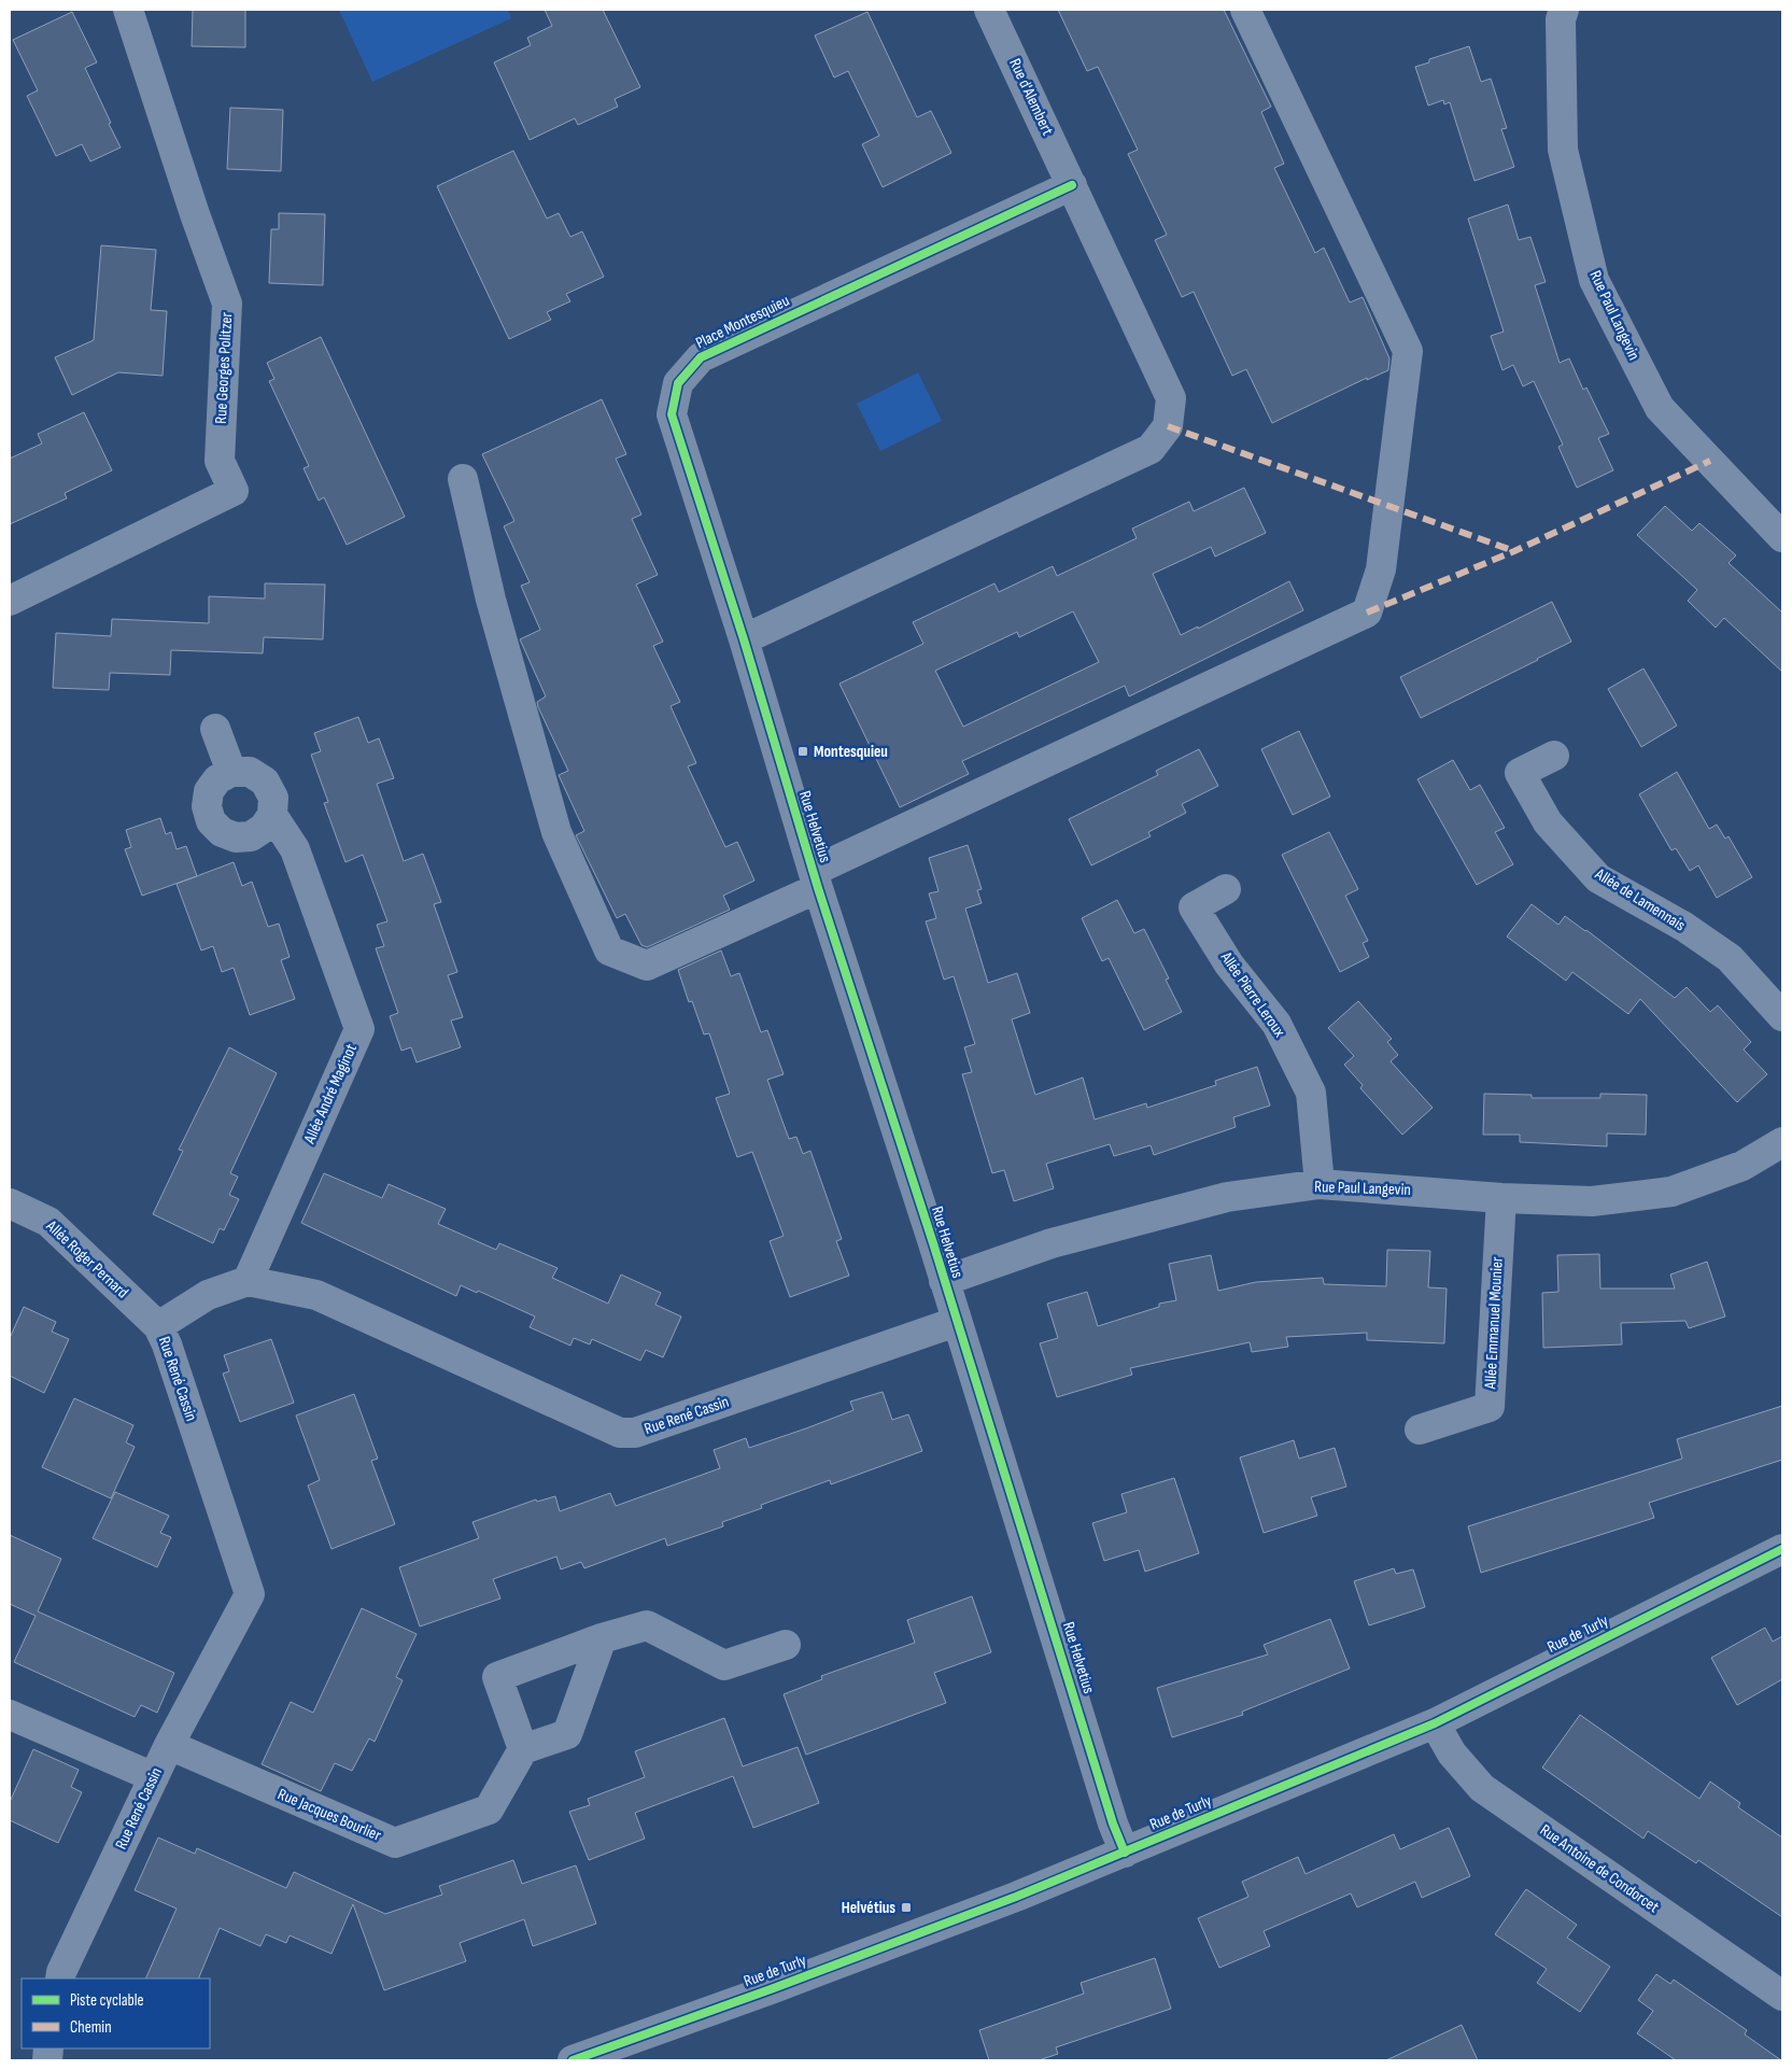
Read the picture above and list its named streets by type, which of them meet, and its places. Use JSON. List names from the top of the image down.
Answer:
{
  "streets": {
    "street": [
      "Rue d'Alembert",
      "Rue Paul Langevin",
      "Place Montesquieu",
      "Rue Georges Politzer",
      "Rue Helvetius",
      "Allée de Lamennais",
      "Allée Pierre Leroux",
      "Allée André Maginot",
      "Allée Roger Pernard",
      "Allée Emmanuel Mounier",
      "Rue René Cassin",
      "Rue de Turly",
      "Rue Jacques Bourlier",
      "Rue Antoine de Condorcet"
    ]
  },
  "crossings": [
    ["Rue d'Alembert", "Place Montesquieu"],
    ["Rue Paul Langevin", "Rue Helvetius"],
    ["Rue Paul Langevin", "Allée Pierre Leroux"],
    ["Rue Paul Langevin", "Allée Emmanuel Mounier"],
    ["Place Montesquieu", "Rue Helvetius"],
    ["Rue Helvetius", "Rue René Cassin"],
    ["Rue Helvetius", "Rue de Turly"],
    ["Allée André Maginot", "Rue René Cassin"],
    ["Allée Roger Pernard", "Rue René Cassin"],
    ["Rue René Cassin", "Rue Jacques Bourlier"],
    ["Rue de Turly", "Rue Antoine de Condorcet"]
  ],
  "places": {
    "transit": ["Montesquieu", "Helvétius"]
  },
  "legend": ["Piste cyclable", "Chemin"]
}
